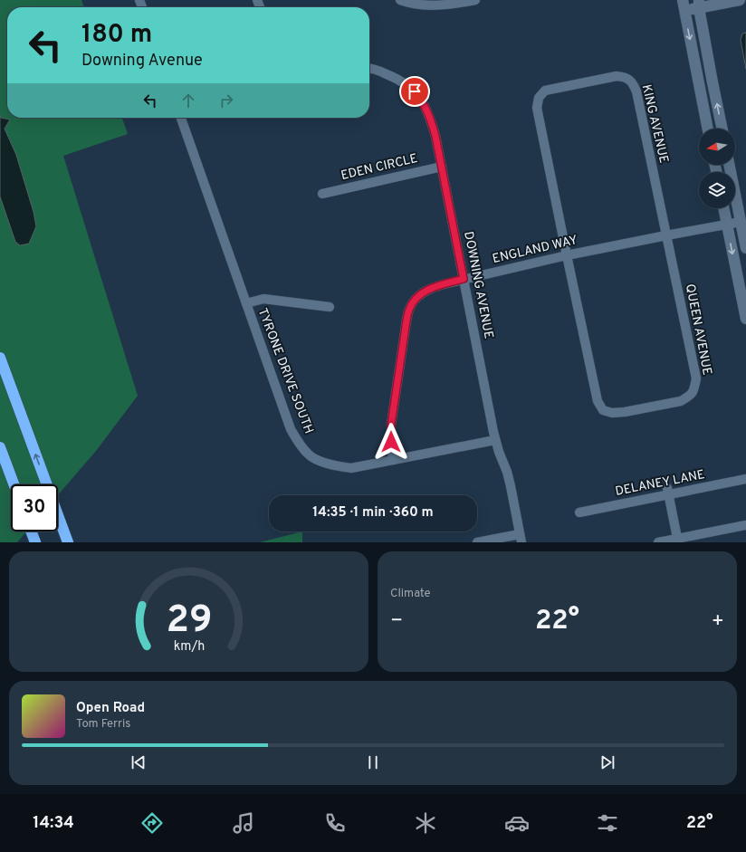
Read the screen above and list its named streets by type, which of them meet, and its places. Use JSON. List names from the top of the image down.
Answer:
{
  "streets": {
    "street": [
      "KING AVENUE",
      "EDEN CIRCLE",
      "ENGLAND WAY",
      "DOWNING AVENUE",
      "QUEEN AVENUE",
      "TYRONE DRIVE SOUTH",
      "DELANEY LANE"
    ]
  },
  "crossings": [
    ["KING AVENUE", "ENGLAND WAY"],
    ["KING AVENUE", "QUEEN AVENUE"],
    ["EDEN CIRCLE", "DOWNING AVENUE"],
    ["ENGLAND WAY", "DOWNING AVENUE"],
    ["ENGLAND WAY", "QUEEN AVENUE"],
    ["ENGLAND WAY", "TYRONE DRIVE SOUTH"],
    ["DOWNING AVENUE", "TYRONE DRIVE SOUTH"]
  ],
  "north": "left",
  "page": {
    "turn": ["180 m", "Downing Avenue"],
    "limit": "30",
    "trip": "14:35 · 1 min · 360 m",
    "tile": "Climate",
    "heat": ["−", "22°", "+"],
    "song": ["Open Road", "Tom Ferris"],
    "tabs": ["14:34", "22°"],
    "gauge": ["29", "km/h"]
  }
}
